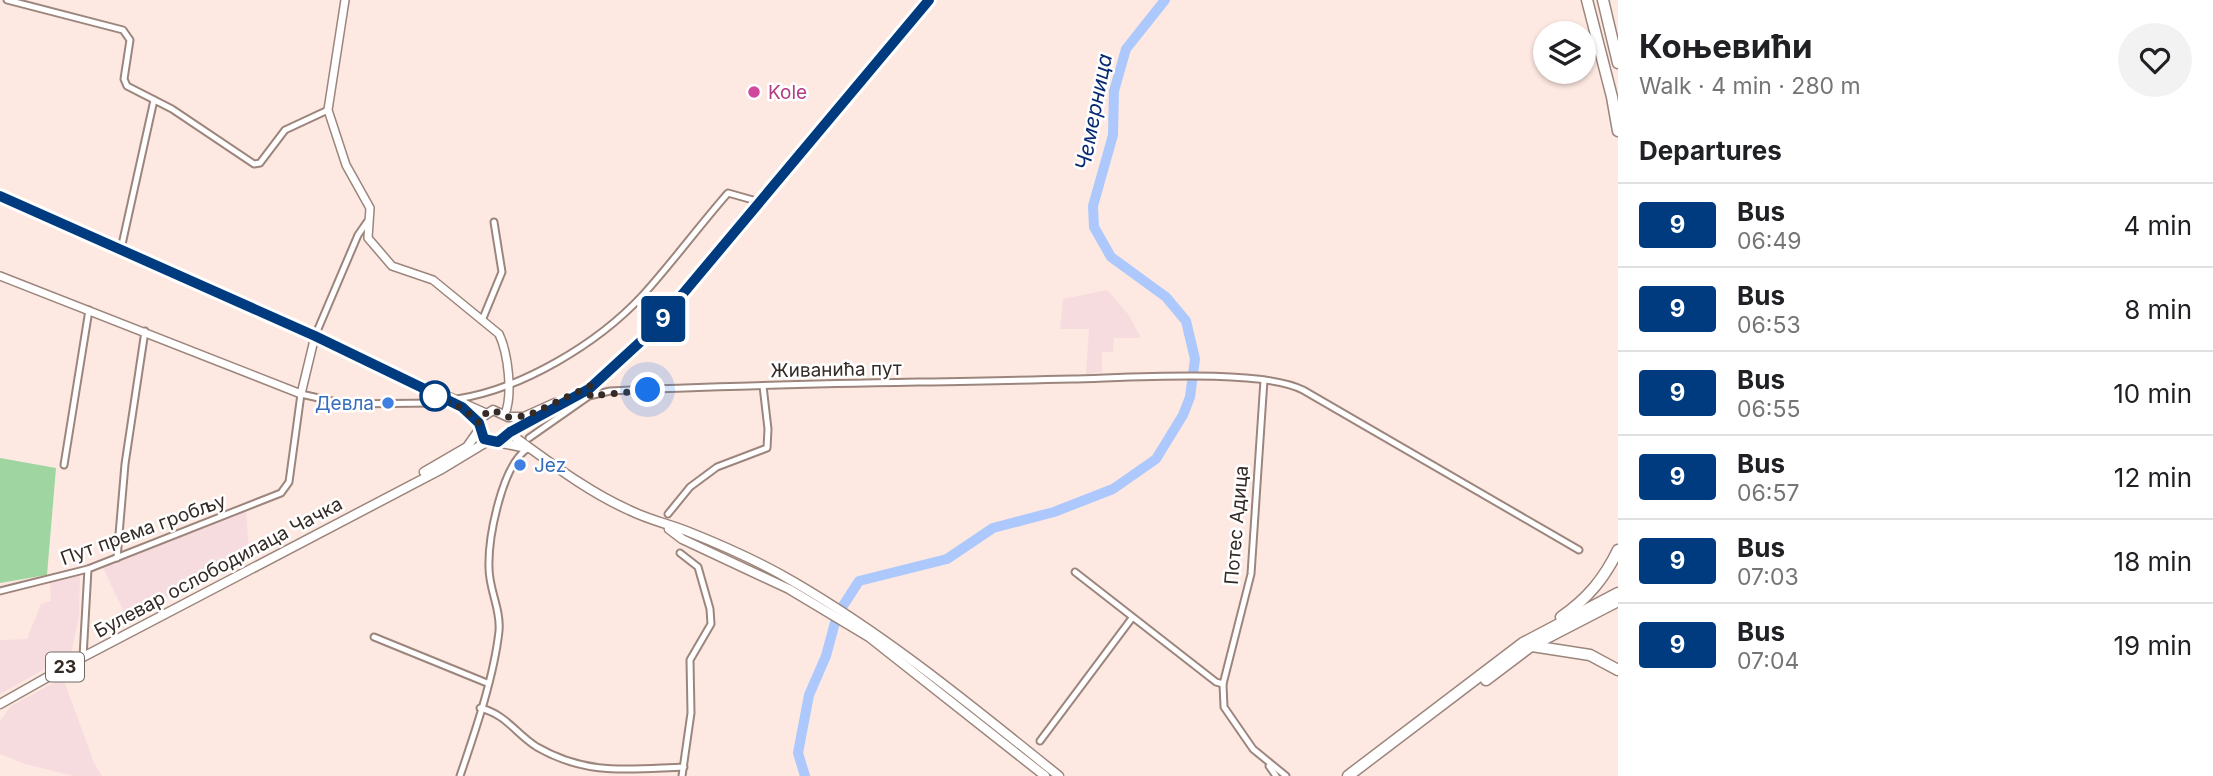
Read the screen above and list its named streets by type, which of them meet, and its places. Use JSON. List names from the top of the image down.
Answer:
{
  "streets": {
    "main road": ["Булевар ослободилаца Чачка", "23"],
    "street": ["Живанића пут", "Потес Адица", "Пут према гробљу"]
  },
  "crossings": [
    ["Живанића пут", "Потес Адица"],
    ["Булевар ослободилаца Чачка", "23"]
  ],
  "water": ["Чемерница"],
  "places": ["Kole", "Девла", "Jez"],
  "lines": ["bus line 9"],
  "page": {
    "on_map": "9",
    "heading": [
      ["Коњевићи", "Walk · 4 min · 280 m"],
      "Departures"
    ],
    "list": [
      {
        "mark": "9",
        "name": "Bus",
        "note": "06:49",
        "value": "4 min"
      },
      {
        "mark": "9",
        "name": "Bus",
        "note": "06:53",
        "value": "8 min"
      },
      {
        "mark": "9",
        "name": "Bus",
        "note": "06:55",
        "value": "10 min"
      },
      {
        "mark": "9",
        "name": "Bus",
        "note": "06:57",
        "value": "12 min"
      },
      {
        "mark": "9",
        "name": "Bus",
        "note": "07:03",
        "value": "18 min"
      },
      {
        "mark": "9",
        "name": "Bus",
        "note": "07:04",
        "value": "19 min"
      }
    ]
  }
}
